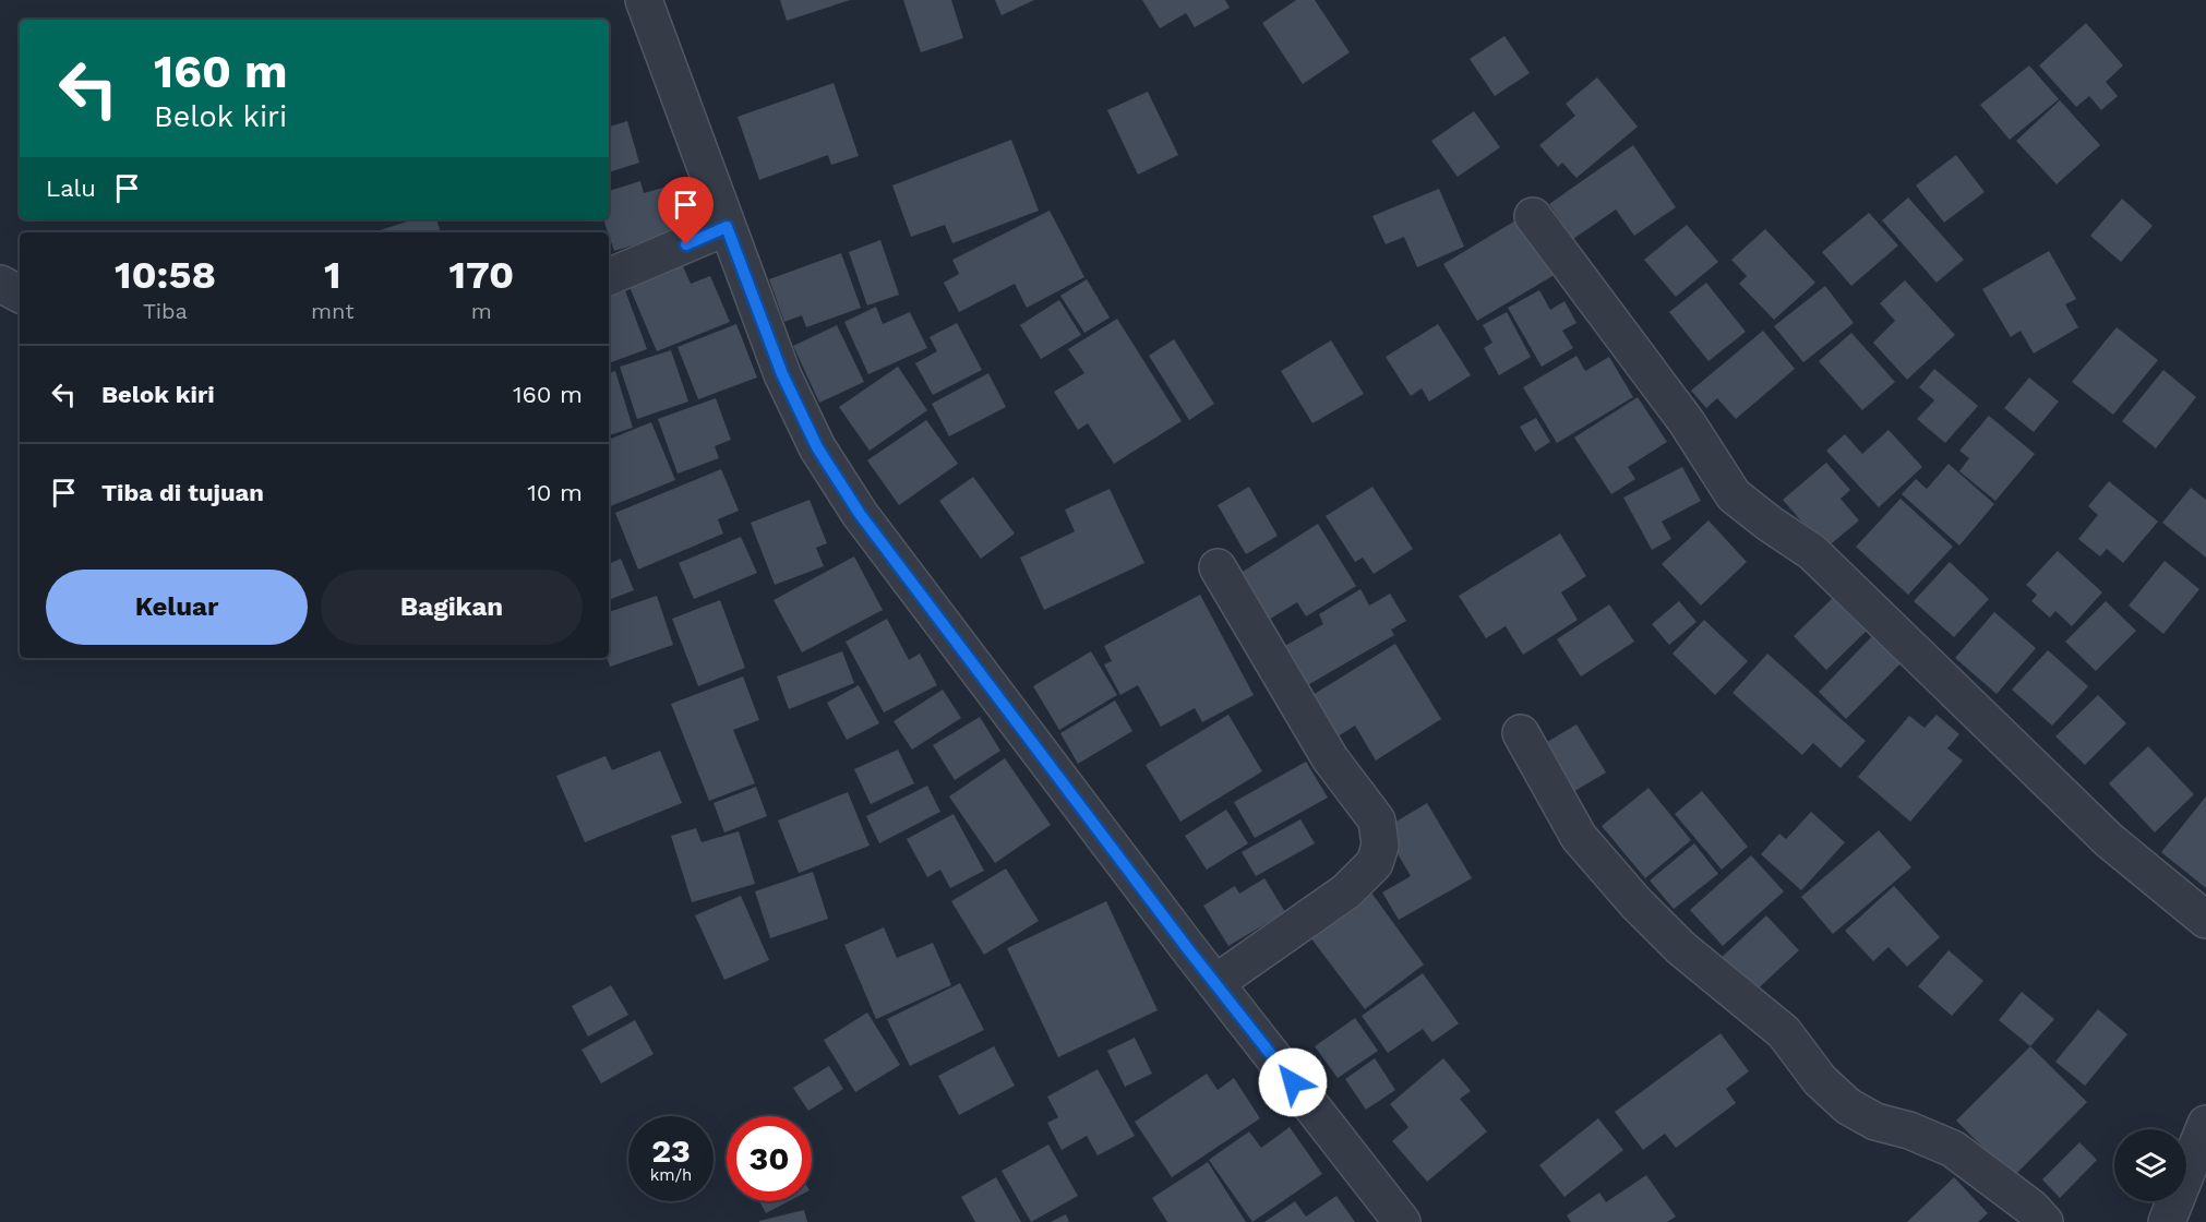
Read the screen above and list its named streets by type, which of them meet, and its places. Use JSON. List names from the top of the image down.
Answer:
{
  "page": {
    "turn": ["160 m", "Belok kiri"],
    "then": "Lalu",
    "eta": [
      "10:58",
      "Tiba",
      "1",
      "mnt",
      "170",
      "m"
    ],
    "list": [
      {
        "name": "Belok kiri",
        "value": "160 m"
      },
      {
        "name": "Tiba di tujuan",
        "value": "10 m"
      }
    ],
    "buttons": ["Keluar", "Bagikan"],
    "speed": "23 km/h",
    "limit": "30"
  }
}
